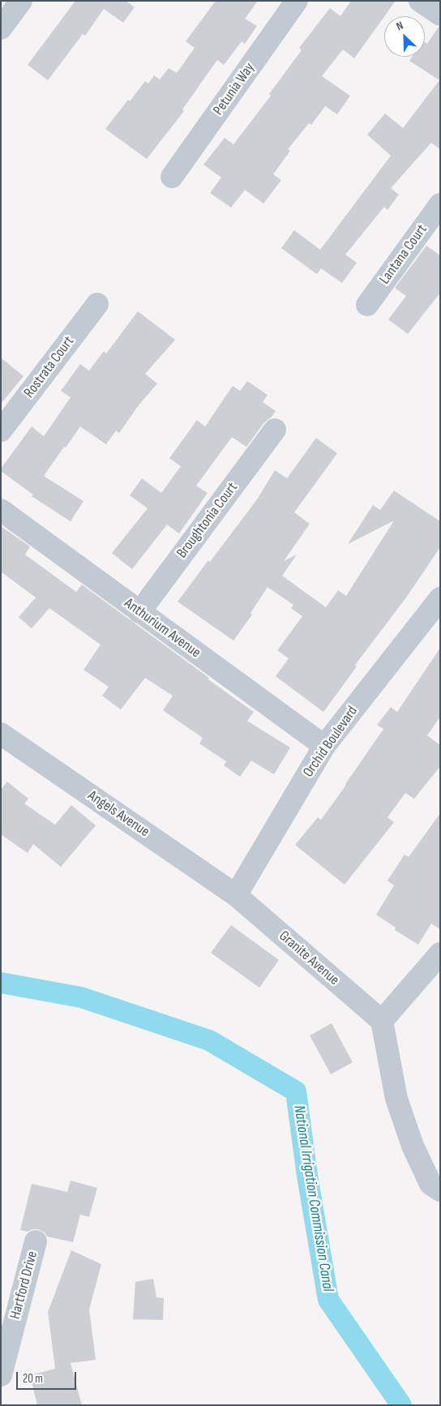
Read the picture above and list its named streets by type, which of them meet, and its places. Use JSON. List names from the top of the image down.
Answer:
{
  "streets": {
    "street": [
      "Petunia Way",
      "Lantana Court",
      "Rostrata Court",
      "Broughtonia Court",
      "Anthurium Avenue",
      "Orchid Boulevard",
      "Angels Avenue",
      "Granite Avenue",
      "Hartford Drive"
    ]
  },
  "crossings": [
    ["Broughtonia Court", "Anthurium Avenue"],
    ["Anthurium Avenue", "Orchid Boulevard"],
    ["Orchid Boulevard", "Angels Avenue"],
    ["Orchid Boulevard", "Granite Avenue"],
    ["Angels Avenue", "Granite Avenue"]
  ],
  "water": ["National Irrigation Commission Canal"],
  "scale_bar": "20 m",
  "north": "top left"
}
